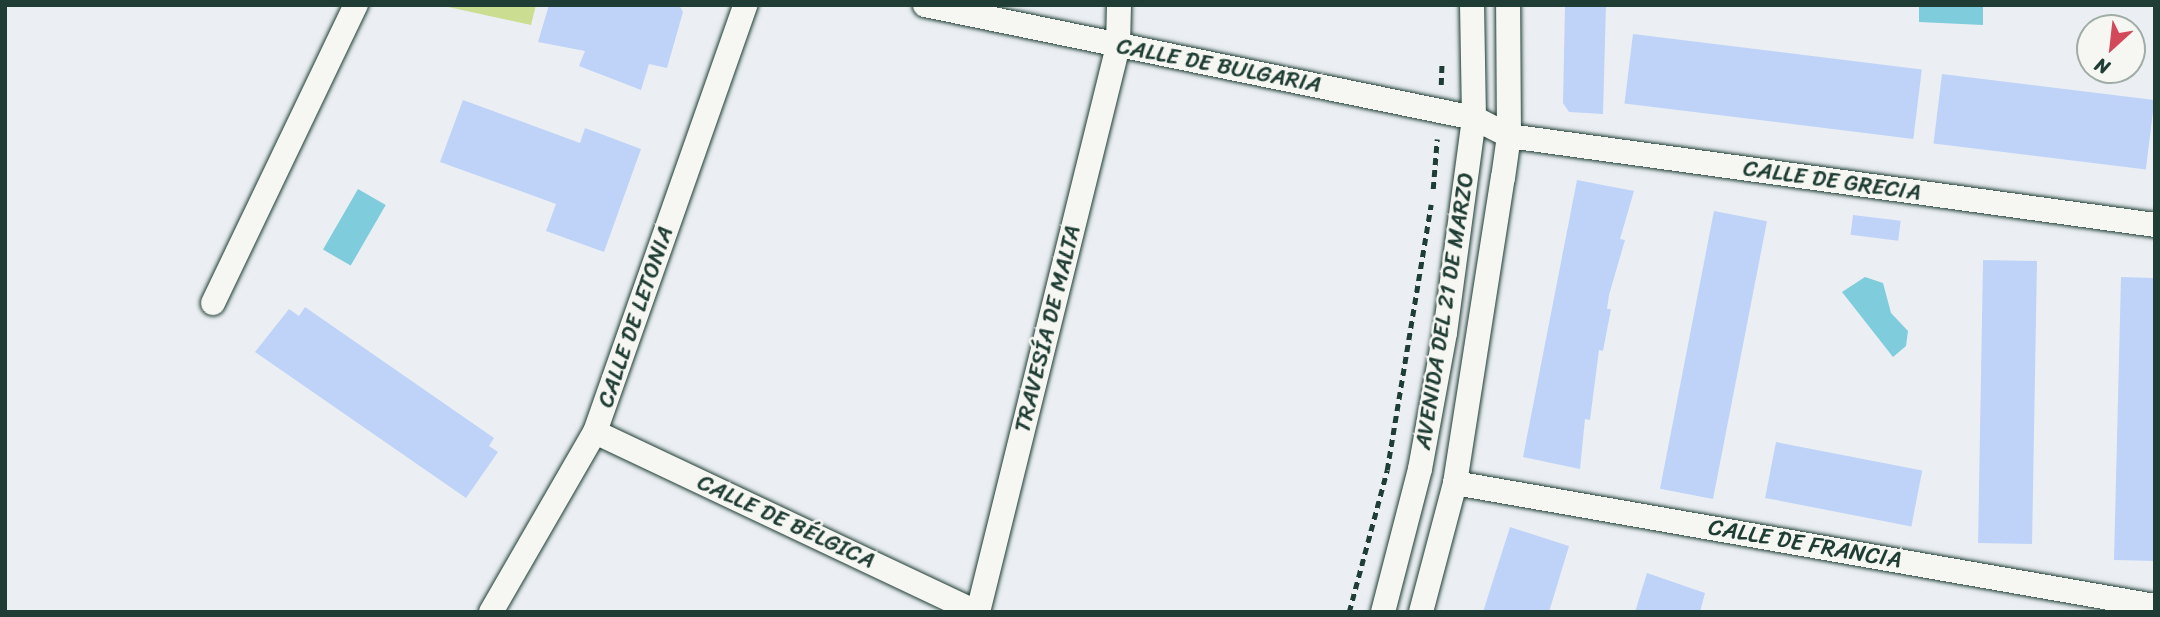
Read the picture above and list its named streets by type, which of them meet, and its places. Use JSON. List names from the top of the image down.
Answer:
{
  "streets": {
    "street": [
      "CALLE DE BULGARIA",
      "CALLE DE GRECIA",
      "AVENIDA DEL 21 DE MARZO",
      "CALLE DE LETONIA",
      "TRAVESÍA DE MALTA",
      "CALLE DE BÉLGICA",
      "CALLE DE FRANCIA"
    ]
  },
  "crossings": [
    ["CALLE DE BULGARIA", "CALLE DE GRECIA"],
    ["CALLE DE BULGARIA", "AVENIDA DEL 21 DE MARZO"],
    ["CALLE DE BULGARIA", "TRAVESÍA DE MALTA"],
    ["CALLE DE GRECIA", "AVENIDA DEL 21 DE MARZO"],
    ["AVENIDA DEL 21 DE MARZO", "CALLE DE FRANCIA"],
    ["CALLE DE LETONIA", "CALLE DE BÉLGICA"],
    ["TRAVESÍA DE MALTA", "CALLE DE BÉLGICA"]
  ],
  "north": "bottom left"
}
